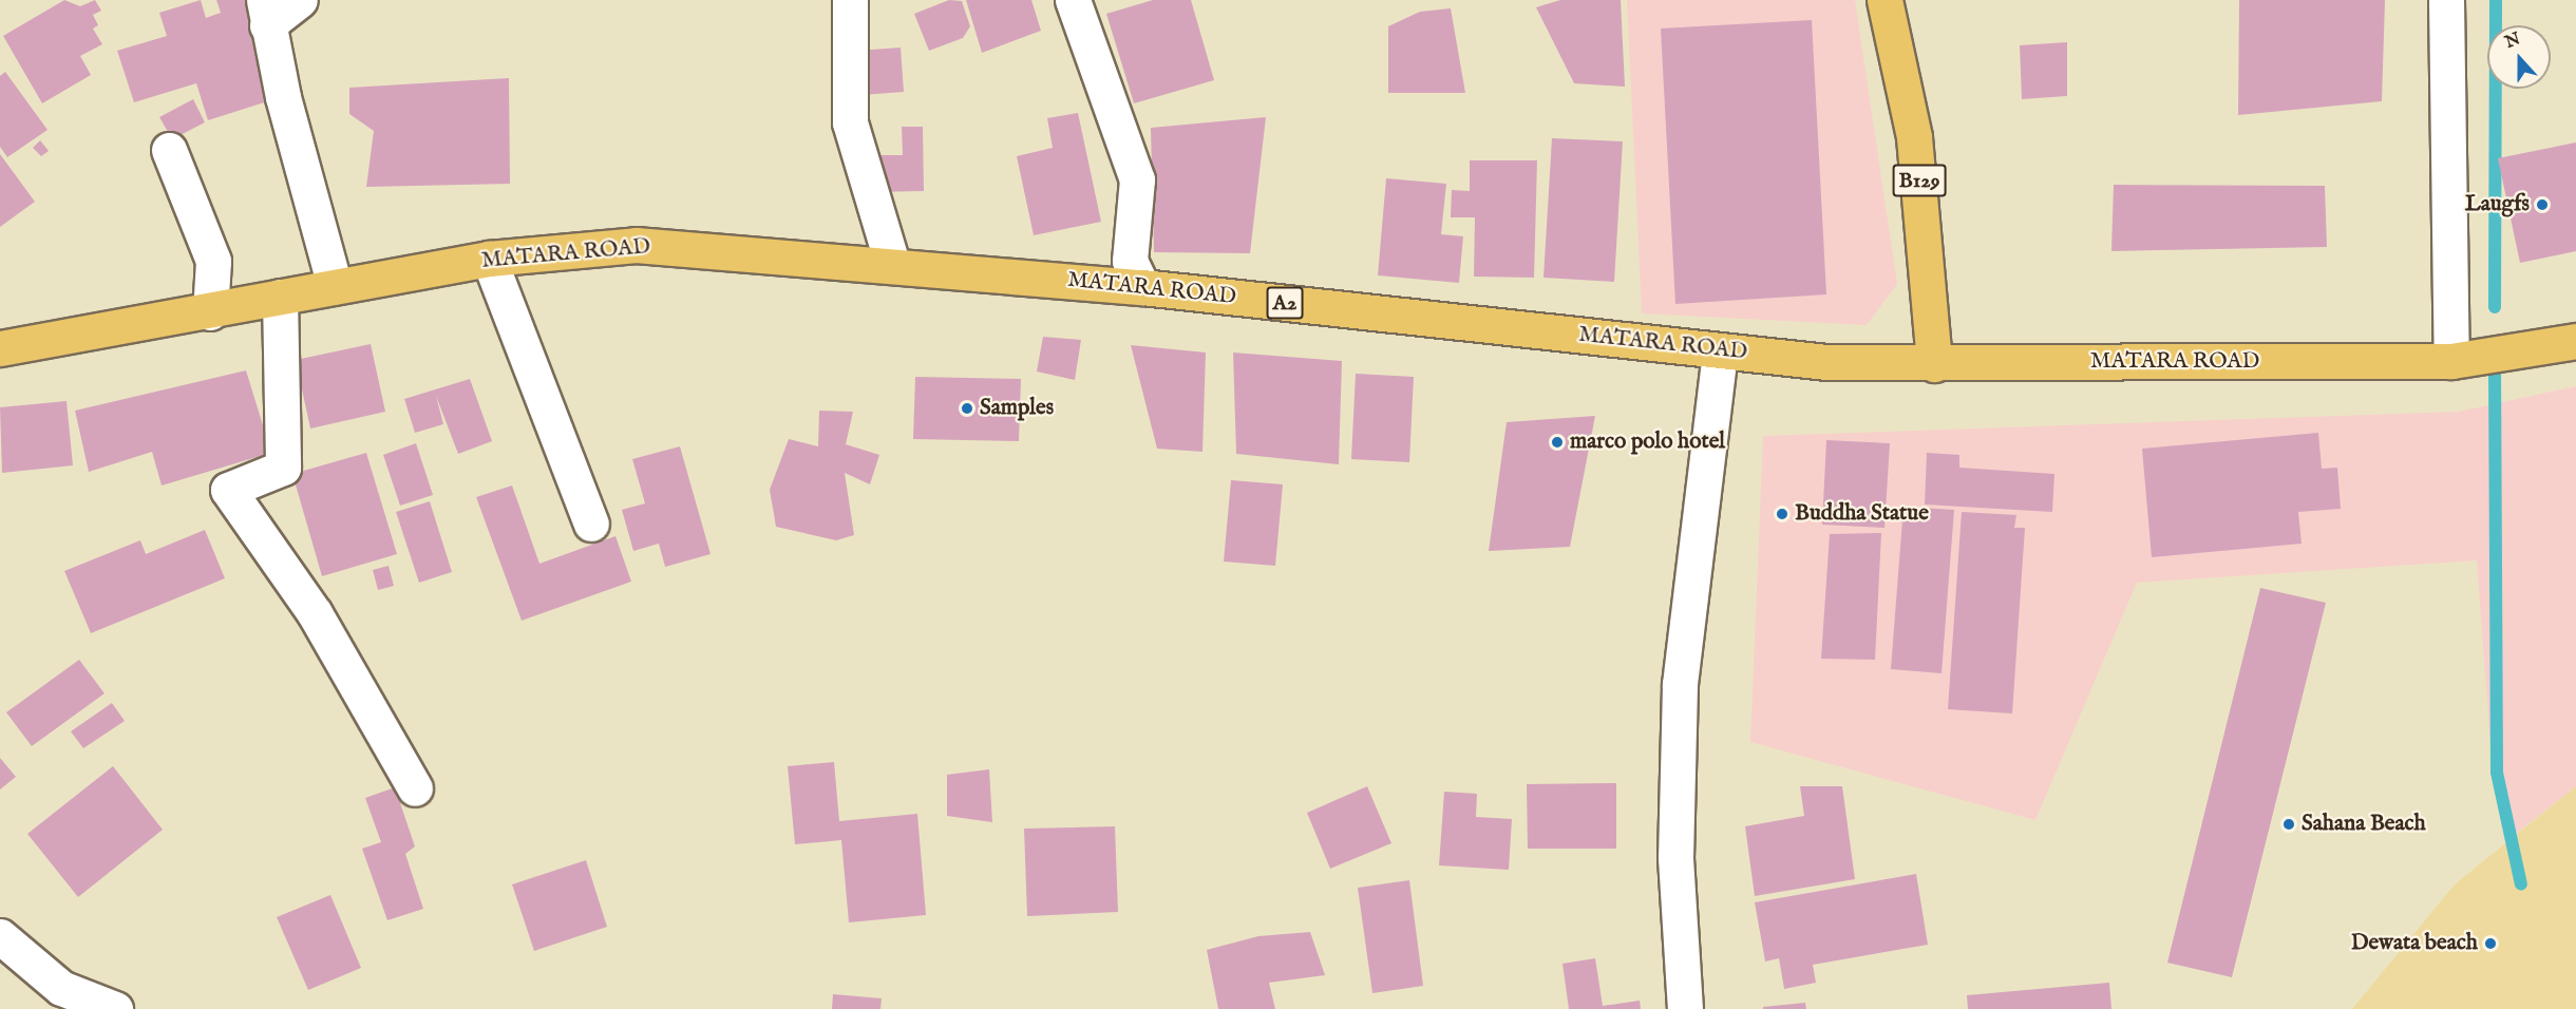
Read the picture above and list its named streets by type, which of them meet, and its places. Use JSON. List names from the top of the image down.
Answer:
{
  "streets": {
    "main road": ["B129", "MATARA ROAD", "A2"]
  },
  "crossings": [
    ["B129", "MATARA ROAD"]
  ],
  "places": [
    "Laugfs",
    "Samples",
    "marco polo hotel",
    "Buddha Statue",
    "Sahana Beach",
    "Dewata beach"
  ],
  "north": "top"
}
